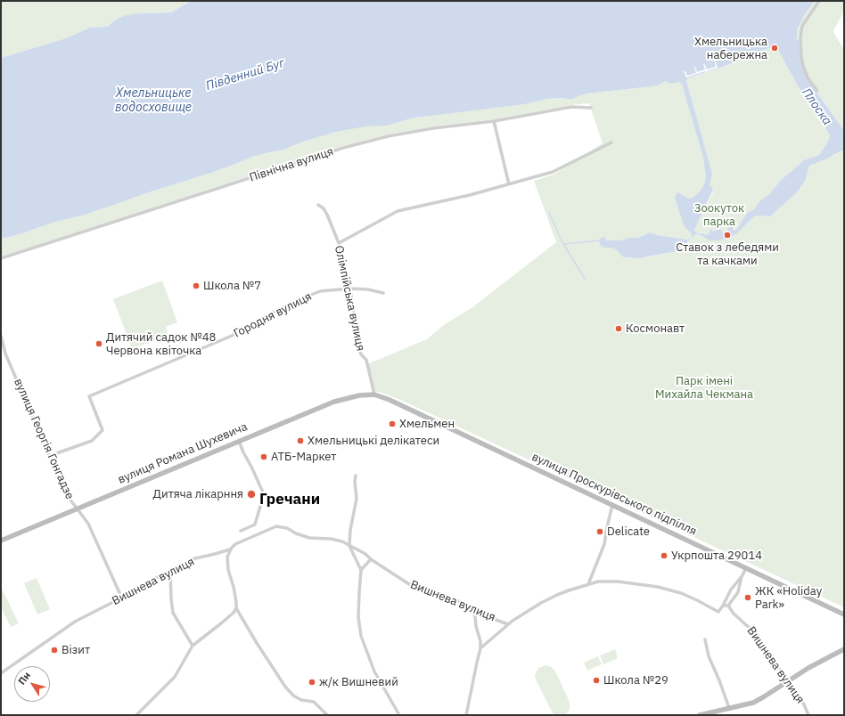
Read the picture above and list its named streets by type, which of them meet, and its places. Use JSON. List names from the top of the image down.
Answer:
{
  "streets": {
    "main road": ["вулиця Романа Шухевича", "вулиця Проскурівського підпілля"],
    "street": [
      "Північна вулиця",
      "Олімпійська вулиця",
      "Городня вулиця",
      "вулиця Георгія Гонгадзе",
      "Вишнева вулиця"
    ]
  },
  "crossings": [
    ["Олімпійська вулиця", "Городня вулиця"],
    ["Олімпійська вулиця", "вулиця Романа Шухевича"],
    ["Олімпійська вулиця", "вулиця Проскурівського підпілля"],
    ["Городня вулиця", "вулиця Георгія Гонгадзе"],
    ["вулиця Георгія Гонгадзе", "вулиця Романа Шухевича"],
    ["вулиця Георгія Гонгадзе", "Вишнева вулиця"],
    ["вулиця Романа Шухевича", "вулиця Проскурівського підпілля"]
  ],
  "districts": ["Гречани"],
  "water": ["Південний Буг", "Хмельницьке водосховище", "Плоска"],
  "parks": ["Зоокуток парка", "Парк імені Михайла Чекмана"],
  "places": [
    "Хмельницька набережна",
    "Ставок з лебедями та качками",
    "Школа №7",
    "Космонавт",
    "Дитячий садок №48 Червона квіточка",
    "Хмельмен",
    "Хмельницькі делікатеси",
    "АТБ-Маркет",
    "Дитяча лікарння",
    "Delicate",
    "Укрпошта 29014",
    "ЖК «Holiday Park»",
    "Візит",
    "Школа №29",
    "ж/к Вишневий"
  ],
  "north": "top left"
}
